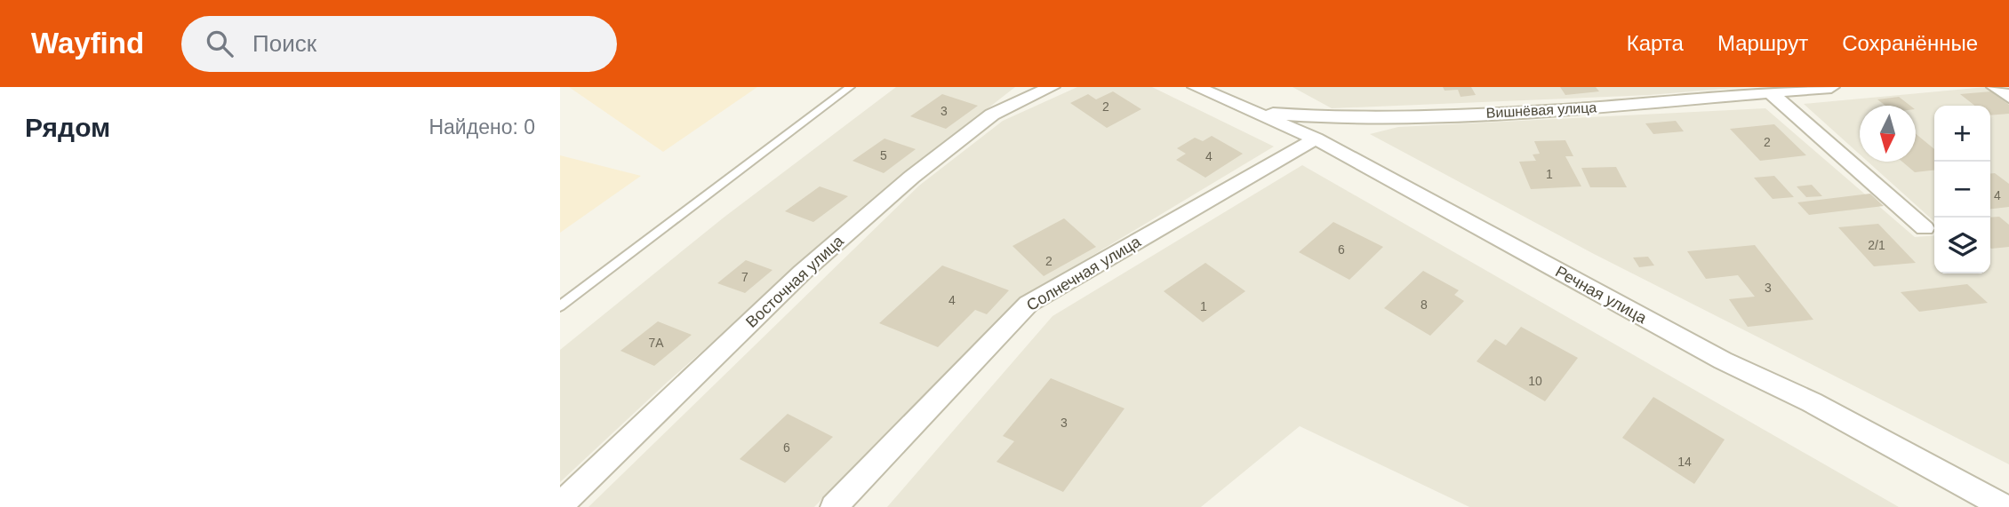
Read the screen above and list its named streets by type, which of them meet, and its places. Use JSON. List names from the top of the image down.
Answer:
{
  "streets": {
    "street": [
      "Вишнёвая улица",
      "Солнечная улица",
      "Восточная улица",
      "Речная улица"
    ]
  },
  "crossings": [
    ["Вишнёвая улица", "Речная улица"],
    ["Солнечная улица", "Речная улица"]
  ],
  "house_numbers": [
    "2",
    "3",
    "2",
    "5",
    "4",
    "1",
    "4",
    "2/1",
    "6",
    "2",
    "7",
    "3",
    "4",
    "8",
    "1",
    "7А",
    "10",
    "3",
    "6",
    "14"
  ],
  "north": "bottom",
  "page": {
    "header": "Wayfind",
    "search": "Поиск",
    "nav": ["Карта", "Маршрут", "Сохранённые"],
    "heading": ["Рядом", "Найдено: 0"],
    "map_buttons": ["+", "−"]
  }
}
